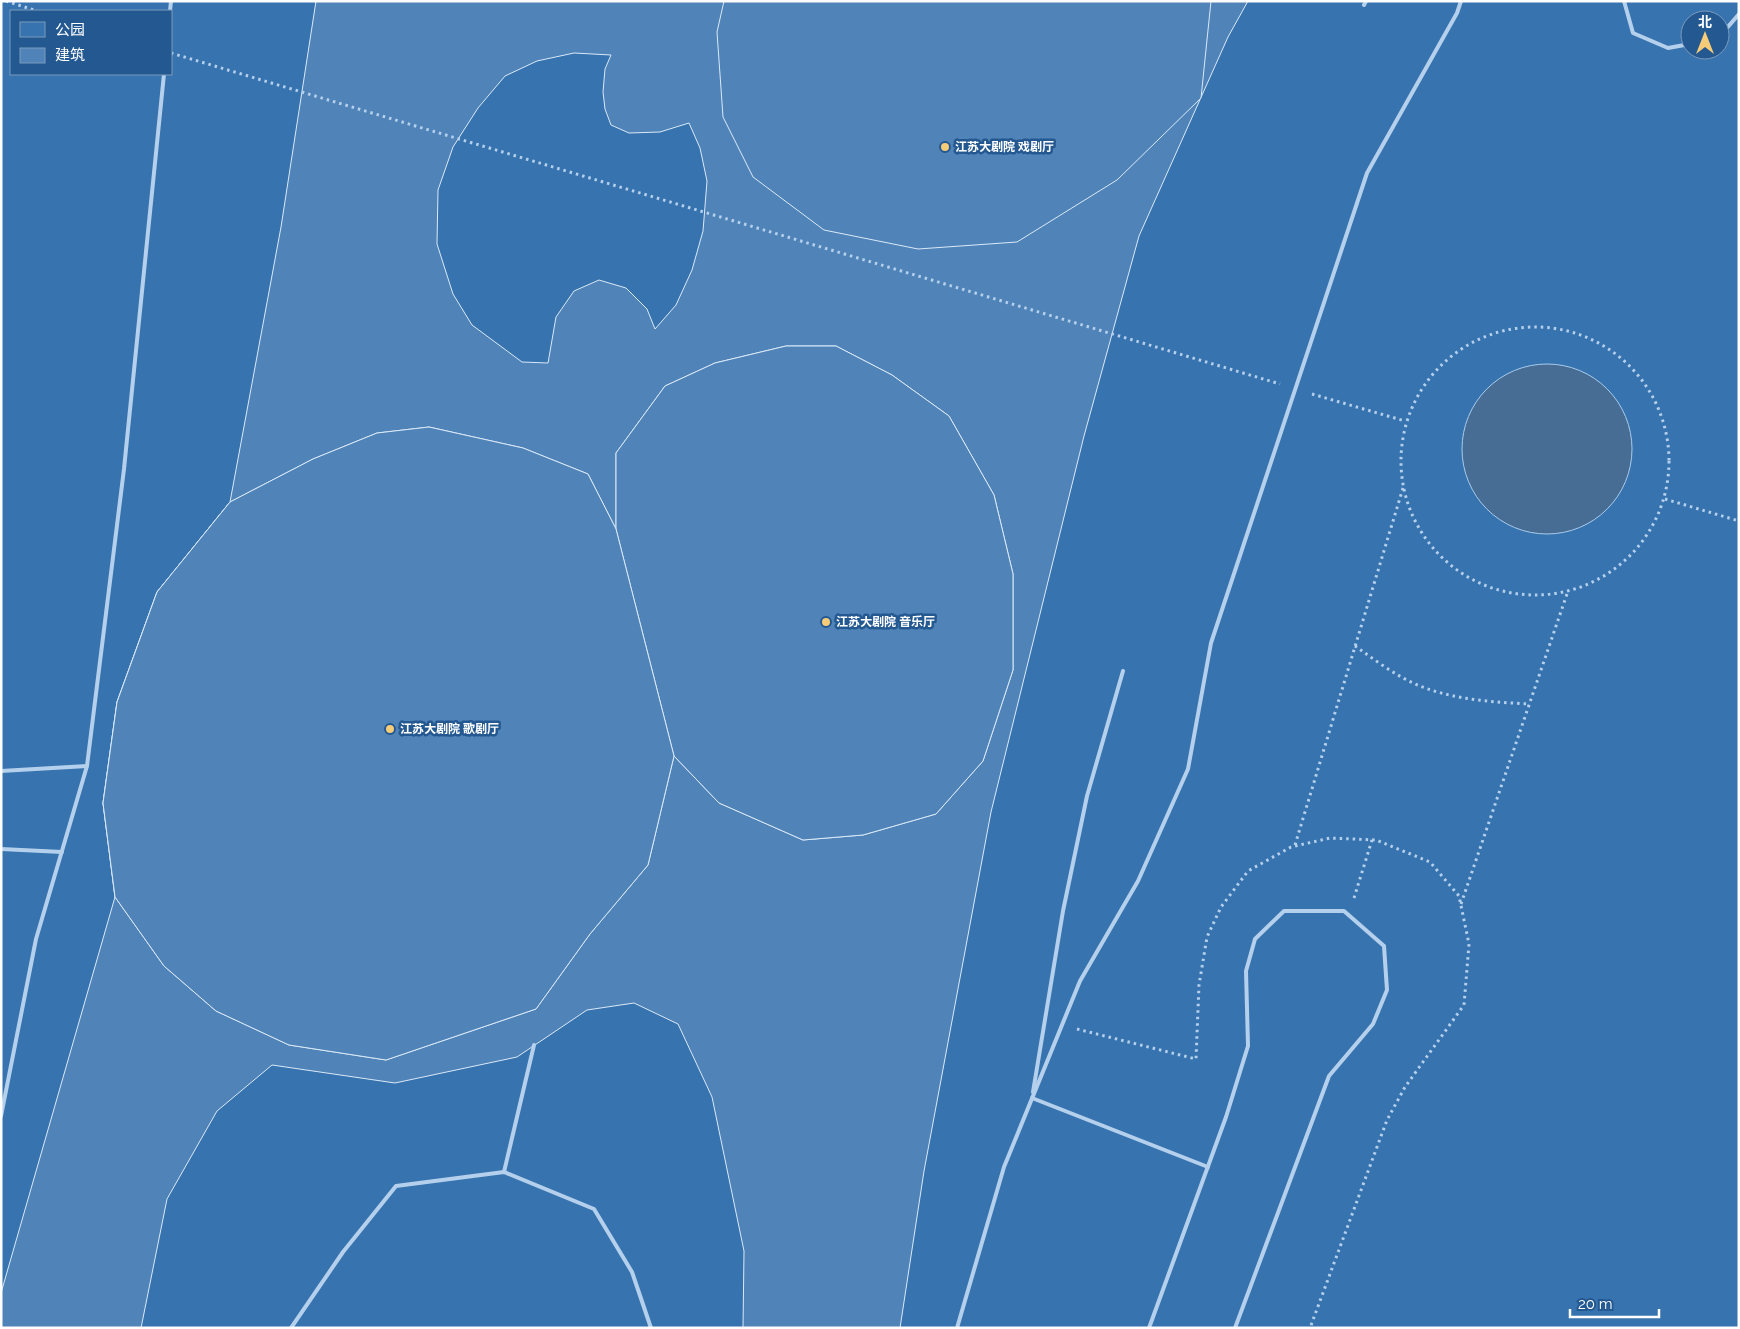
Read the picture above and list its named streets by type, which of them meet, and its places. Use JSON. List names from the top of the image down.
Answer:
{
  "places": ["江苏大剧院 戏剧厅", "江苏大剧院 音乐厅", "江苏大剧院 歌剧厅"],
  "legend": ["公园", "建筑"],
  "scale_bar": "20 m",
  "north": "top"
}
